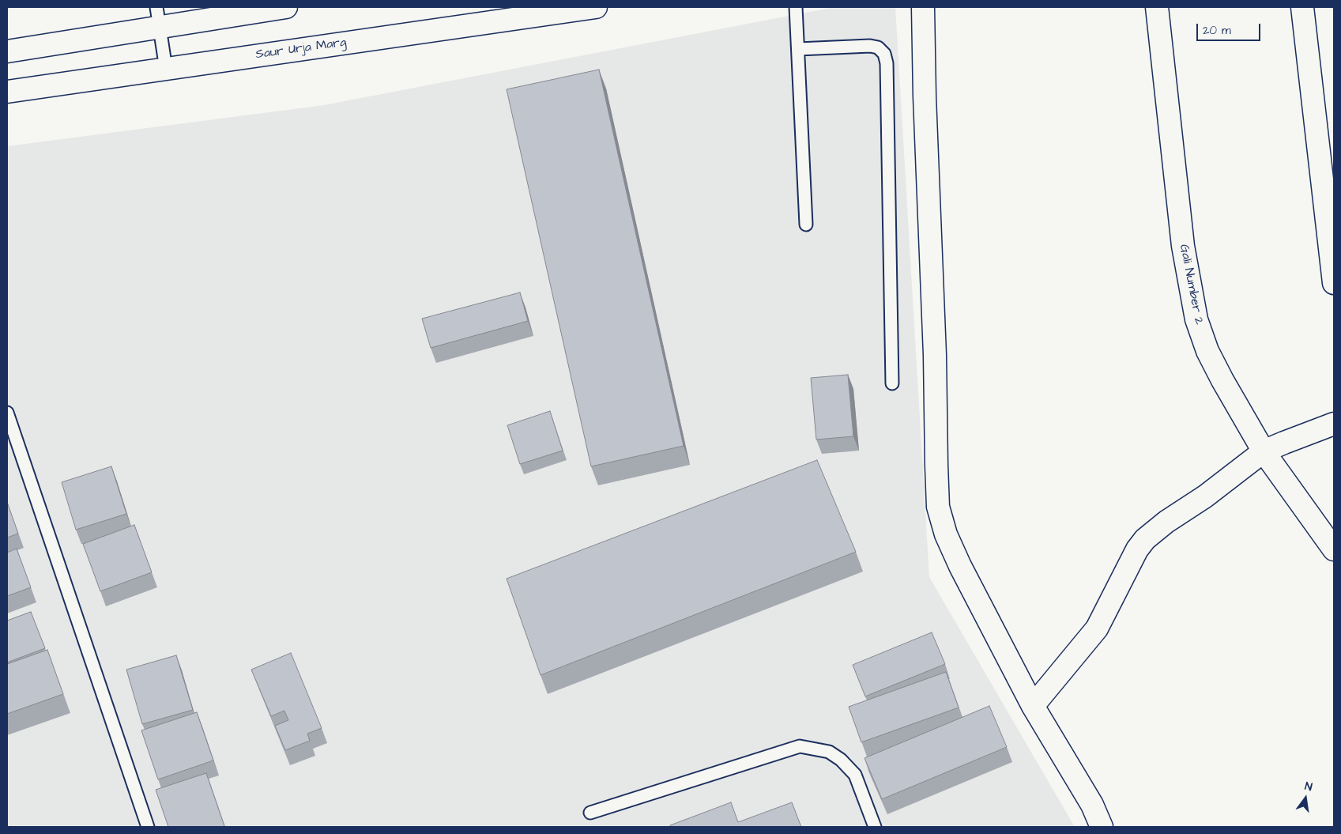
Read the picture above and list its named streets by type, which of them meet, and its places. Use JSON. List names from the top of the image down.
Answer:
{
  "streets": {
    "street": ["Saur Urja Marg", "Gali Number 2"]
  },
  "scale_bar": "20 m",
  "north": "top"
}
